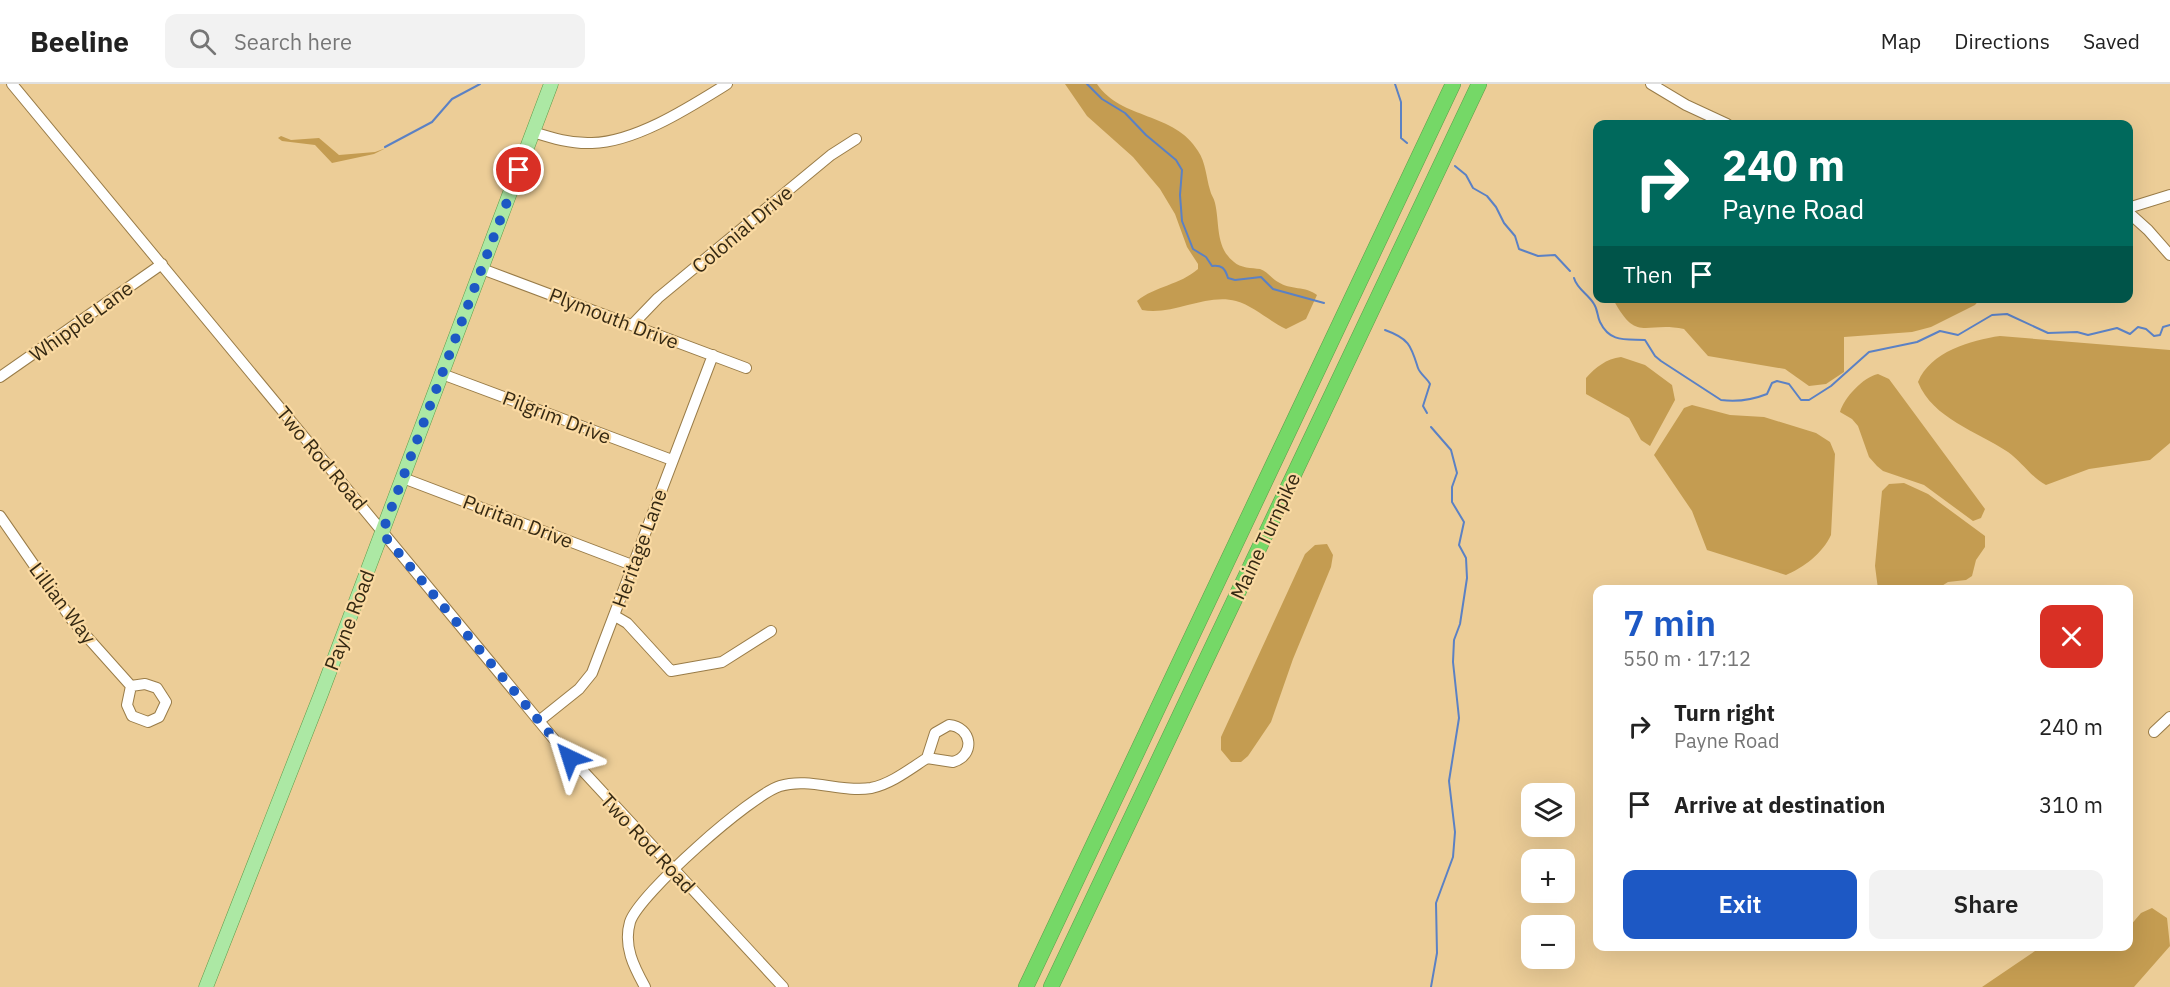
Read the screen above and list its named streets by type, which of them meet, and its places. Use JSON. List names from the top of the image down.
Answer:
{
  "streets": {
    "highway": ["Maine Turnpike"],
    "main road": ["Payne Road"],
    "street": [
      "Colonial Drive",
      "Plymouth Drive",
      "Whipple Lane",
      "Pilgrim Drive",
      "Two Rod Road",
      "Puritan Drive",
      "Heritage Lane",
      "Lillian Way"
    ]
  },
  "crossings": [
    ["Colonial Drive", "Plymouth Drive"],
    ["Plymouth Drive", "Heritage Lane"],
    ["Plymouth Drive", "Payne Road"],
    ["Whipple Lane", "Two Rod Road"],
    ["Pilgrim Drive", "Heritage Lane"],
    ["Pilgrim Drive", "Payne Road"],
    ["Two Rod Road", "Heritage Lane"],
    ["Two Rod Road", "Payne Road"],
    ["Puritan Drive", "Heritage Lane"],
    ["Puritan Drive", "Payne Road"]
  ],
  "page": {
    "header": "Beeline",
    "search": "Search here",
    "nav": ["Map", "Directions", "Saved"],
    "turn": ["240 m", "Payne Road"],
    "then": "Then",
    "heading": ["7 min", "550 m · 17:12"],
    "list": [
      {
        "name": "Turn right",
        "note": "Payne Road",
        "value": "240 m"
      },
      {
        "name": "Arrive at destination",
        "value": "310 m"
      }
    ],
    "map_buttons": ["+", "−"],
    "buttons": ["Exit", "Share"]
  }
}
